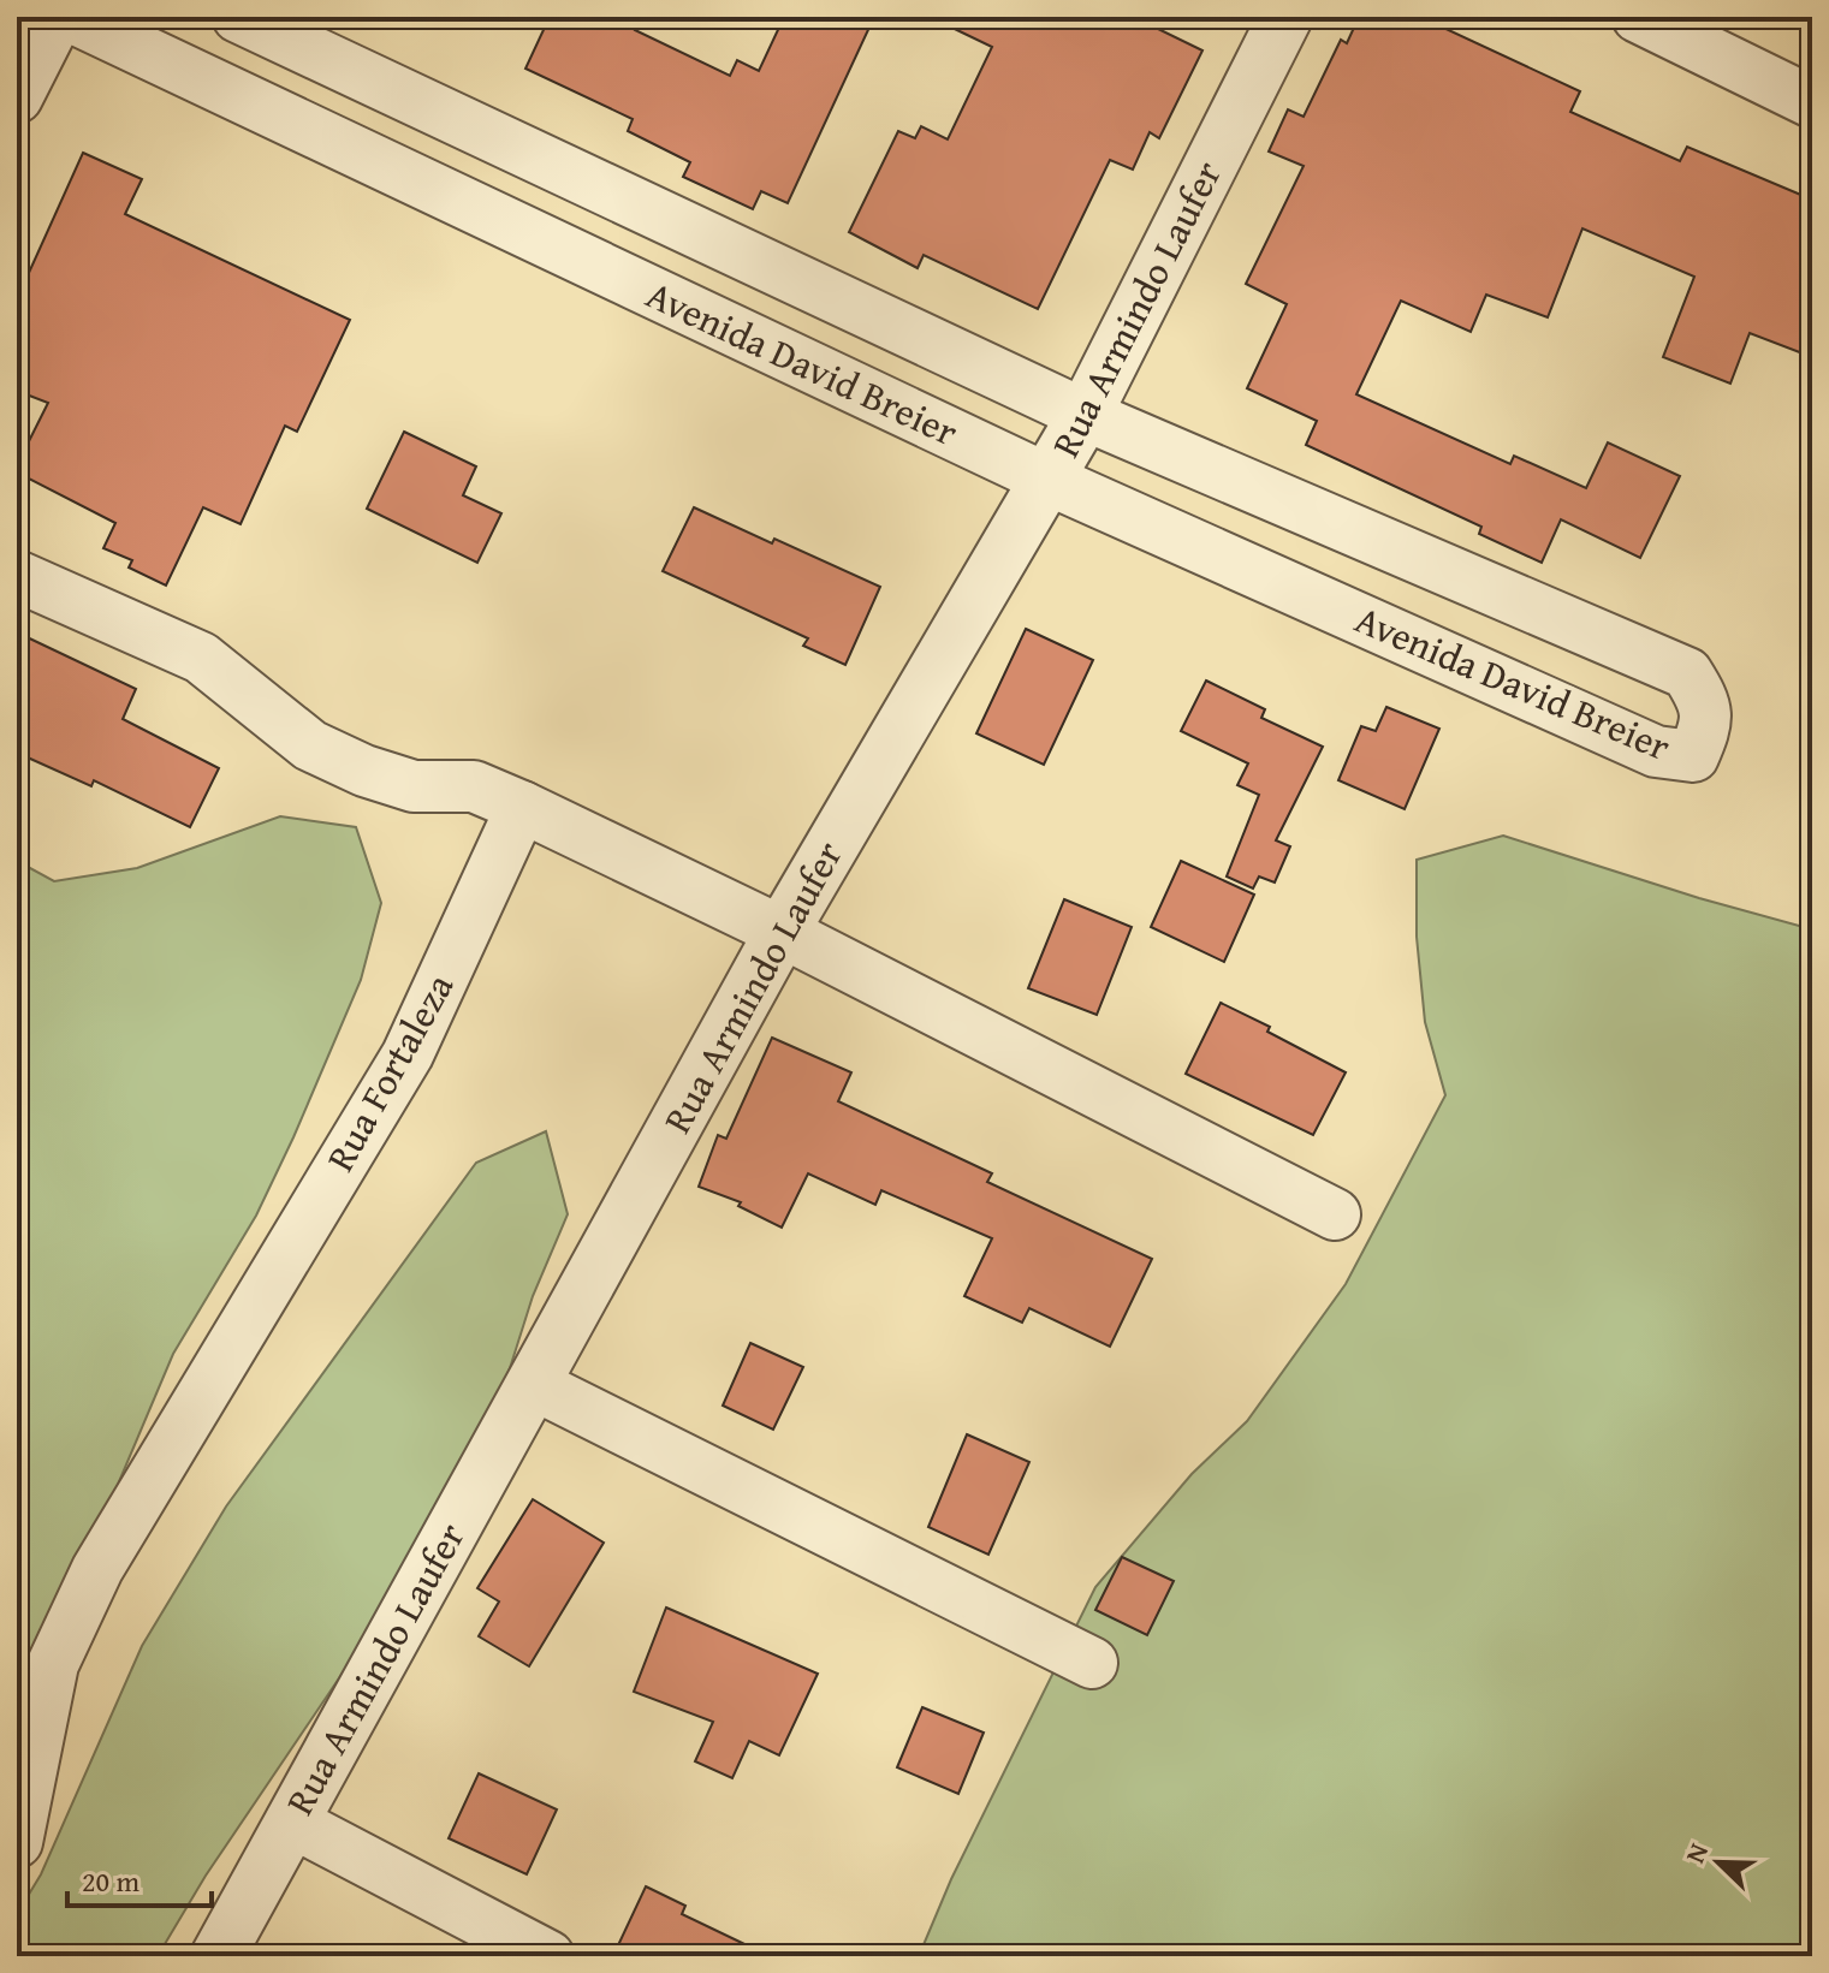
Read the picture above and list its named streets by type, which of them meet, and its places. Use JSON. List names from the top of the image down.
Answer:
{
  "streets": {
    "street": ["Rua Armindo Laufer", "Avenida David Breier", "Rua Fortaleza"]
  },
  "crossings": [
    ["Rua Armindo Laufer", "Avenida David Breier"]
  ],
  "scale_bar": "20 m",
  "north": "top left"
}
